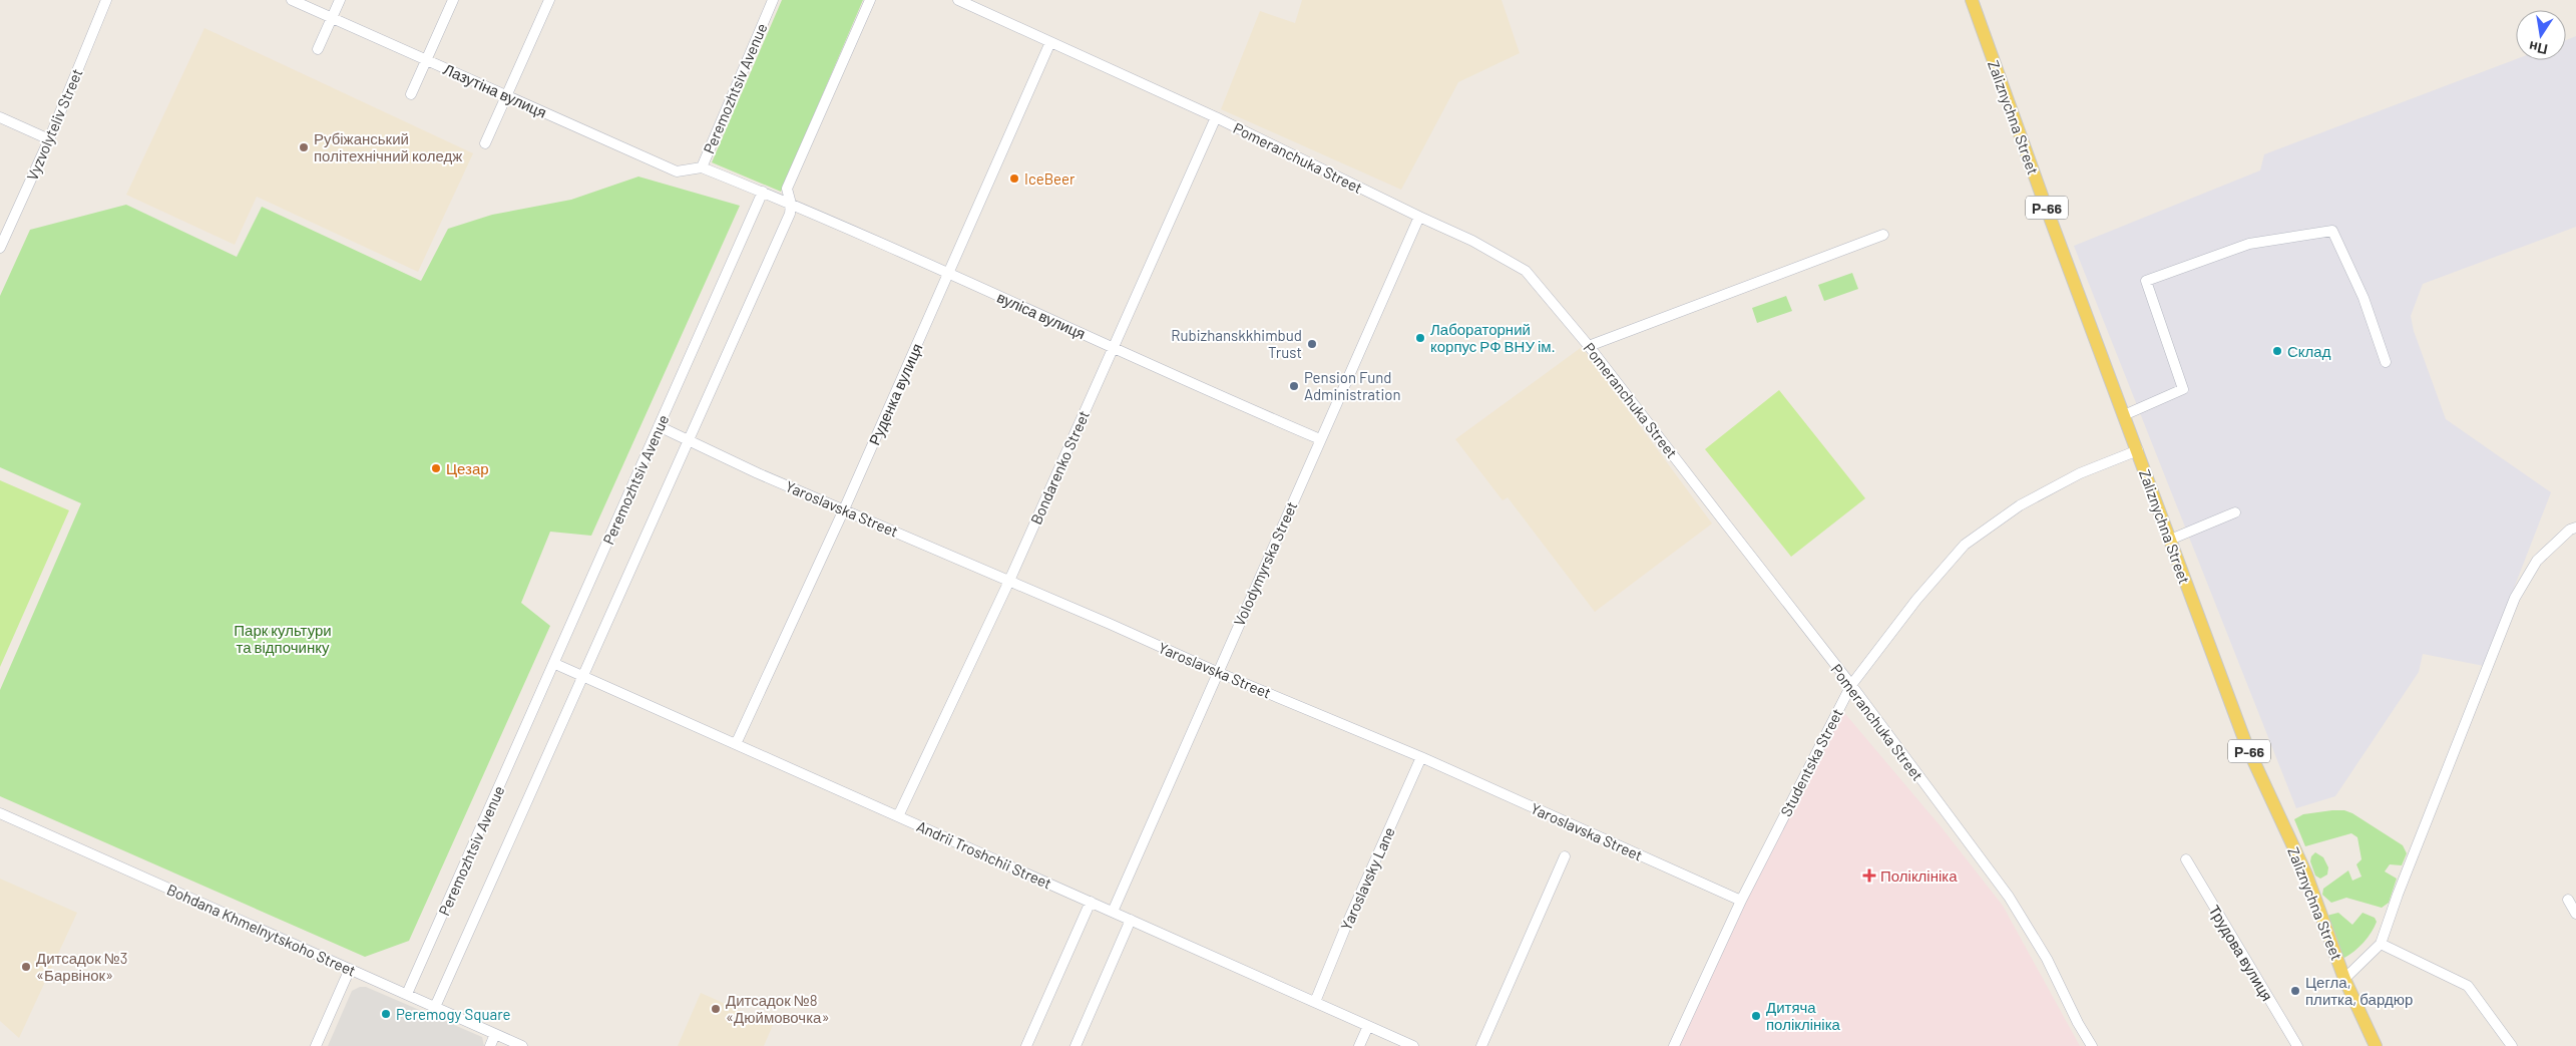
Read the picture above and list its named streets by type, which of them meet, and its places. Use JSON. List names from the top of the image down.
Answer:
{
  "streets": {
    "main road": ["Zaliznychna Street", "Р-66"],
    "street": [
      "Peremozhtsiv Avenue",
      "Лазутіна вулиця",
      "Vyzvolyteliv Street",
      "Pomeranchuka Street",
      "вуліса вулиця",
      "Руденка вулиця",
      "Bondarenko Street",
      "Yaroslavska Street",
      "Volodymyrska Street",
      "Studentska Street",
      "Andrii Troshchii Street",
      "Yaroslavsky Lane",
      "Bohdana Khmelnytskoho Street",
      "Трудова вулиця"
    ]
  },
  "crossings": [
    ["Peremozhtsiv Avenue", "Лазутіна вулиця"],
    ["Peremozhtsiv Avenue", "вуліса вулиця"],
    ["Peremozhtsiv Avenue", "Yaroslavska Street"],
    ["Peremozhtsiv Avenue", "Andrii Troshchii Street"],
    ["Peremozhtsiv Avenue", "Bohdana Khmelnytskoho Street"],
    ["Zaliznychna Street", "Studentska Street"],
    ["Pomeranchuka Street", "Руденка вулиця"],
    ["Pomeranchuka Street", "Bondarenko Street"],
    ["Pomeranchuka Street", "Volodymyrska Street"],
    ["Pomeranchuka Street", "Studentska Street"],
    ["вуліса вулиця", "Руденка вулиця"],
    ["вуліса вулиця", "Bondarenko Street"],
    ["вуліса вулиця", "Volodymyrska Street"],
    ["Руденка вулиця", "Yaroslavska Street"],
    ["Руденка вулиця", "Andrii Troshchii Street"],
    ["Bondarenko Street", "Yaroslavska Street"],
    ["Bondarenko Street", "Andrii Troshchii Street"],
    ["Yaroslavska Street", "Volodymyrska Street"],
    ["Yaroslavska Street", "Studentska Street"],
    ["Yaroslavska Street", "Yaroslavsky Lane"],
    ["Volodymyrska Street", "Andrii Troshchii Street"],
    ["Andrii Troshchii Street", "Yaroslavsky Lane"]
  ],
  "parks": ["Парк культури та відпочинку"],
  "places": {
    "other": [
      "Рубіжанський політехнічний коледж",
      "IceBeer",
      "Лабораторний корпус РФ ВНУ ім.",
      "Rubizhanskkhimbud Trust",
      "Склад",
      "Pension Fund Administration",
      "Цезар",
      "Дитсадок №3 «Барвінок»",
      "Цегла, плитка, бардюр",
      "Дитсадок №8 «Дюймовочка»",
      "Peremogy Square",
      "Дитяча поліклініка"
    ],
    "health": ["Поліклініка"]
  },
  "north": "bottom"
}
